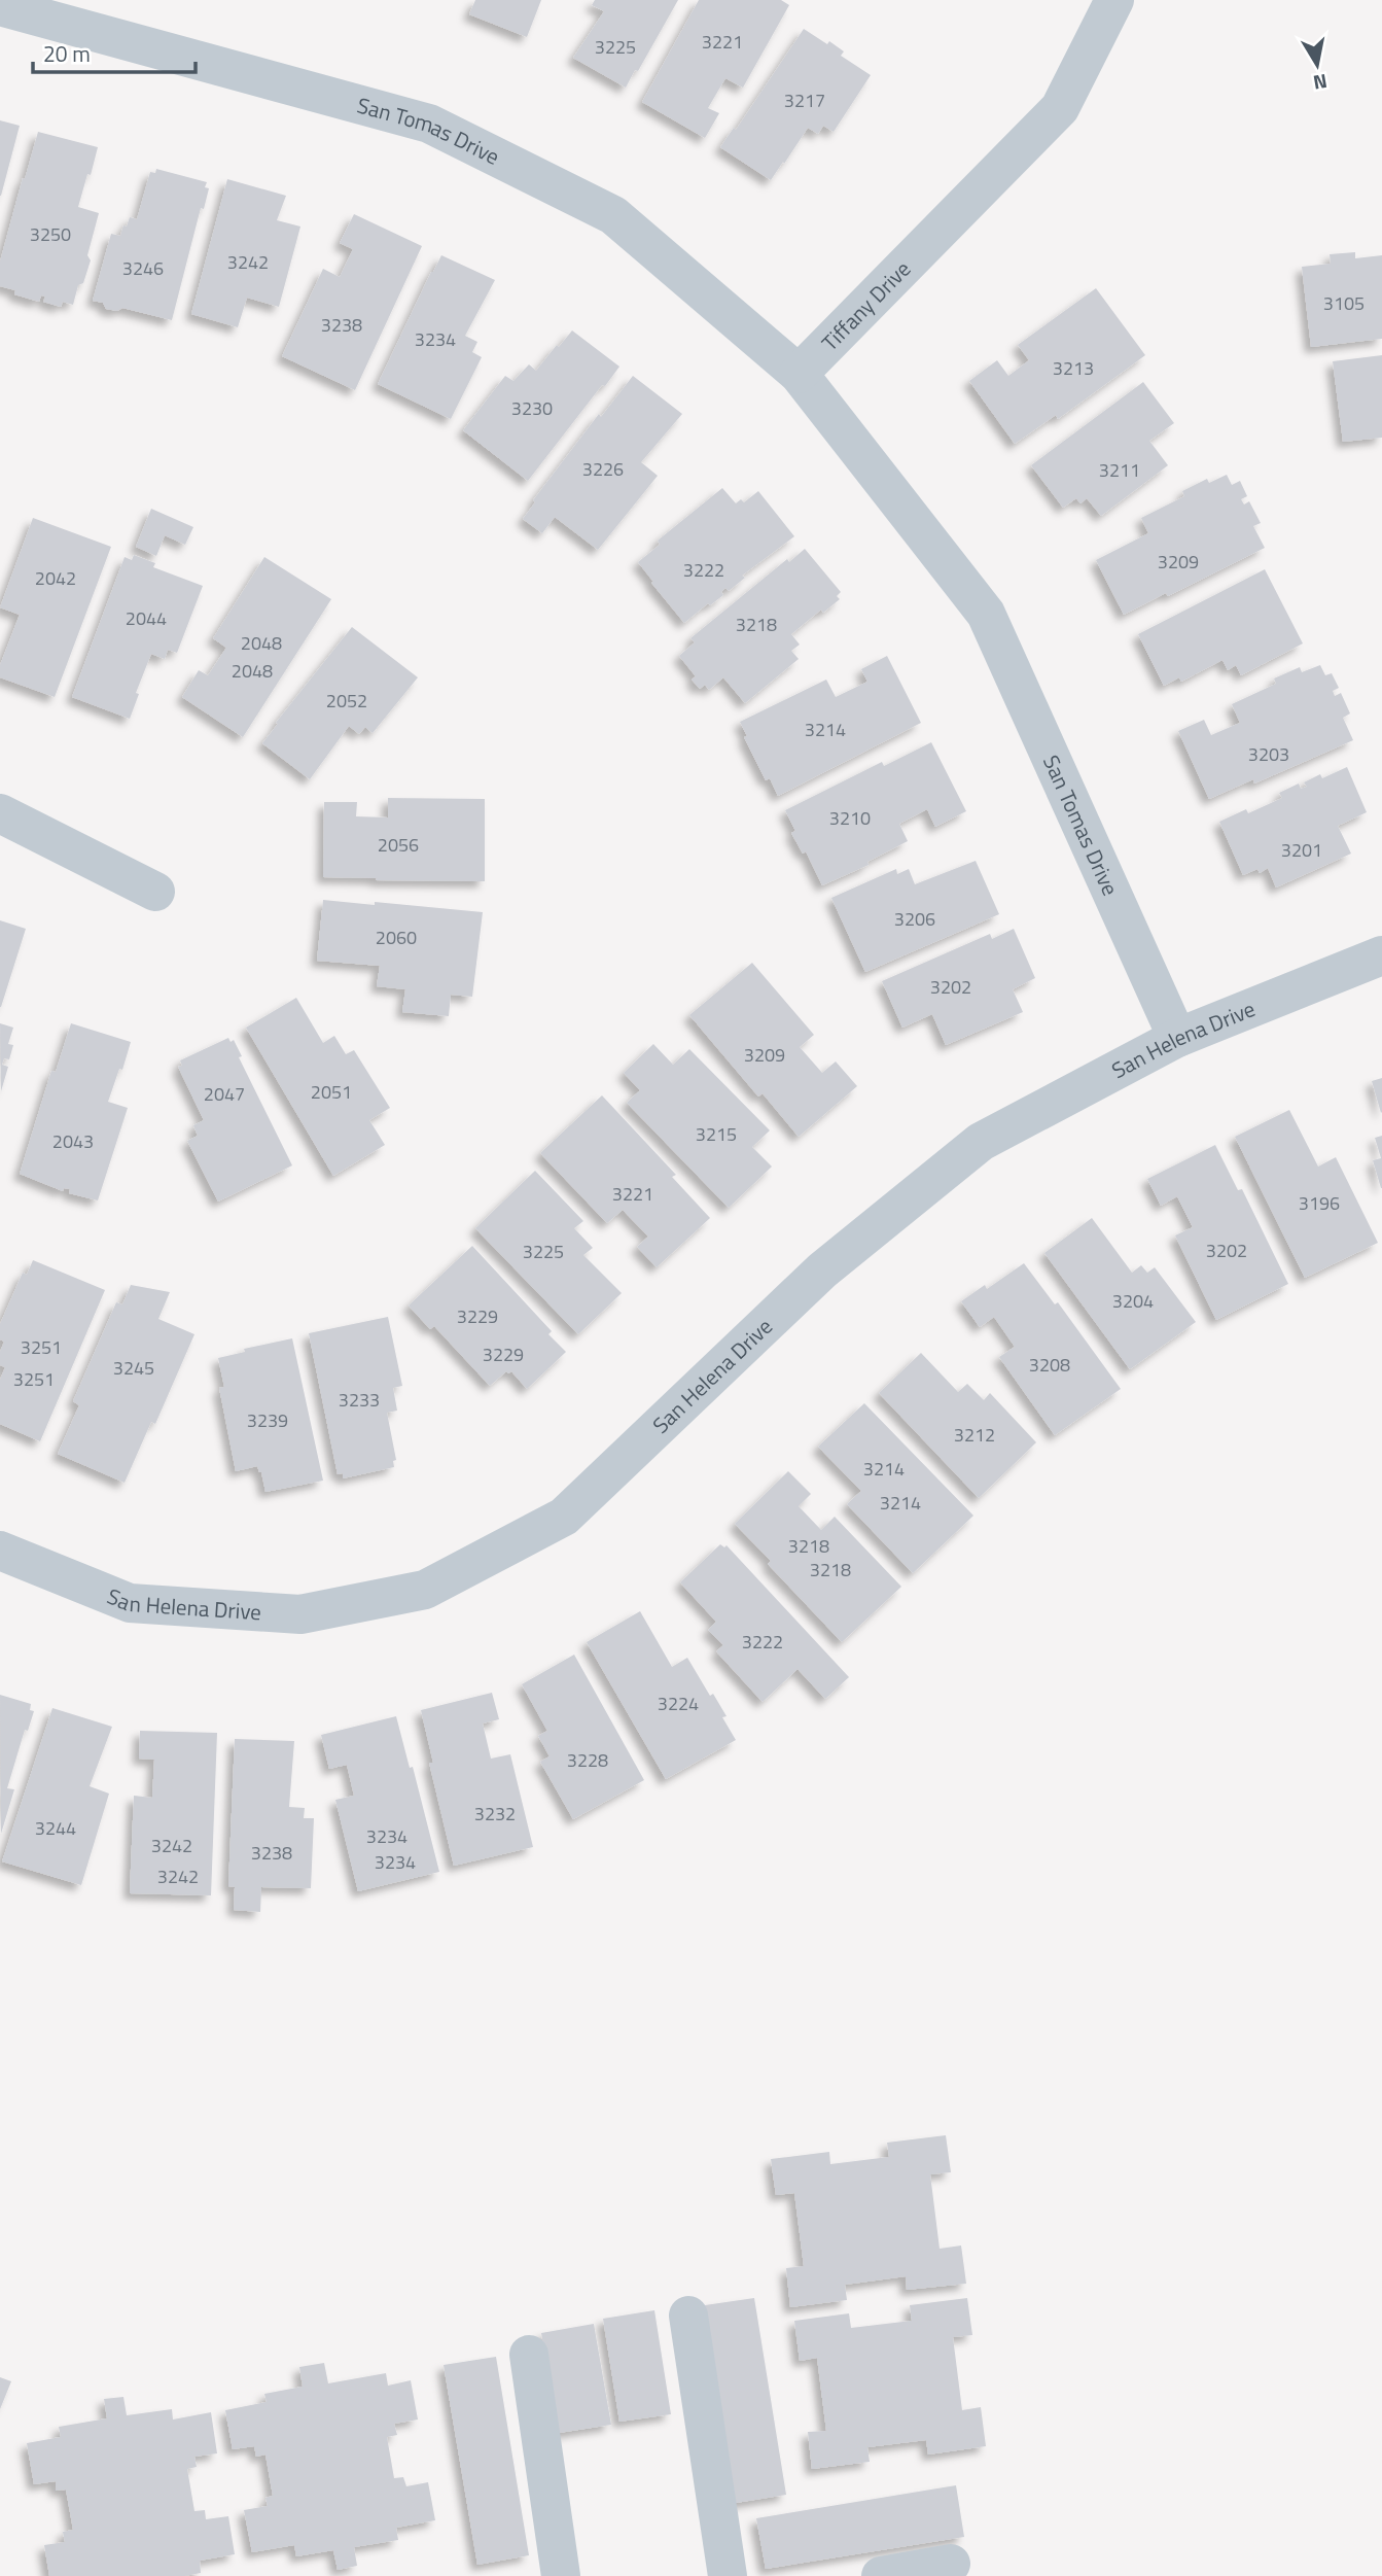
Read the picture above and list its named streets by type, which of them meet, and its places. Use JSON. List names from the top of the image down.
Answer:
{
  "streets": {
    "street": ["San Tomas Drive", "Tiffany Drive", "San Helena Drive"]
  },
  "crossings": [
    ["San Tomas Drive", "Tiffany Drive"],
    ["San Tomas Drive", "San Helena Drive"]
  ],
  "house_numbers": [
    "3221",
    "3225",
    "3217",
    "3250",
    "3242",
    "3246",
    "3105",
    "3238",
    "3234",
    "3213",
    "3230",
    "3226",
    "3211",
    "3209",
    "3222",
    "2042",
    "2044",
    "3218",
    "2048",
    "2048",
    "2052",
    "3214",
    "3203",
    "3210",
    "2056",
    "3201",
    "3206",
    "2060",
    "3202",
    "3209",
    "2051",
    "2047",
    "3215",
    "2043",
    "3221",
    "3196",
    "3202",
    "3225",
    "3204",
    "3229",
    "3251",
    "3229",
    "3208",
    "3245",
    "3251",
    "3233",
    "3239",
    "3212",
    "3214",
    "3214",
    "3218",
    "3218",
    "3222",
    "3224",
    "3228",
    "3232",
    "3244",
    "3234",
    "3242",
    "3238",
    "3234",
    "3242"
  ],
  "scale_bar": "20 m",
  "north": "bottom"
}
